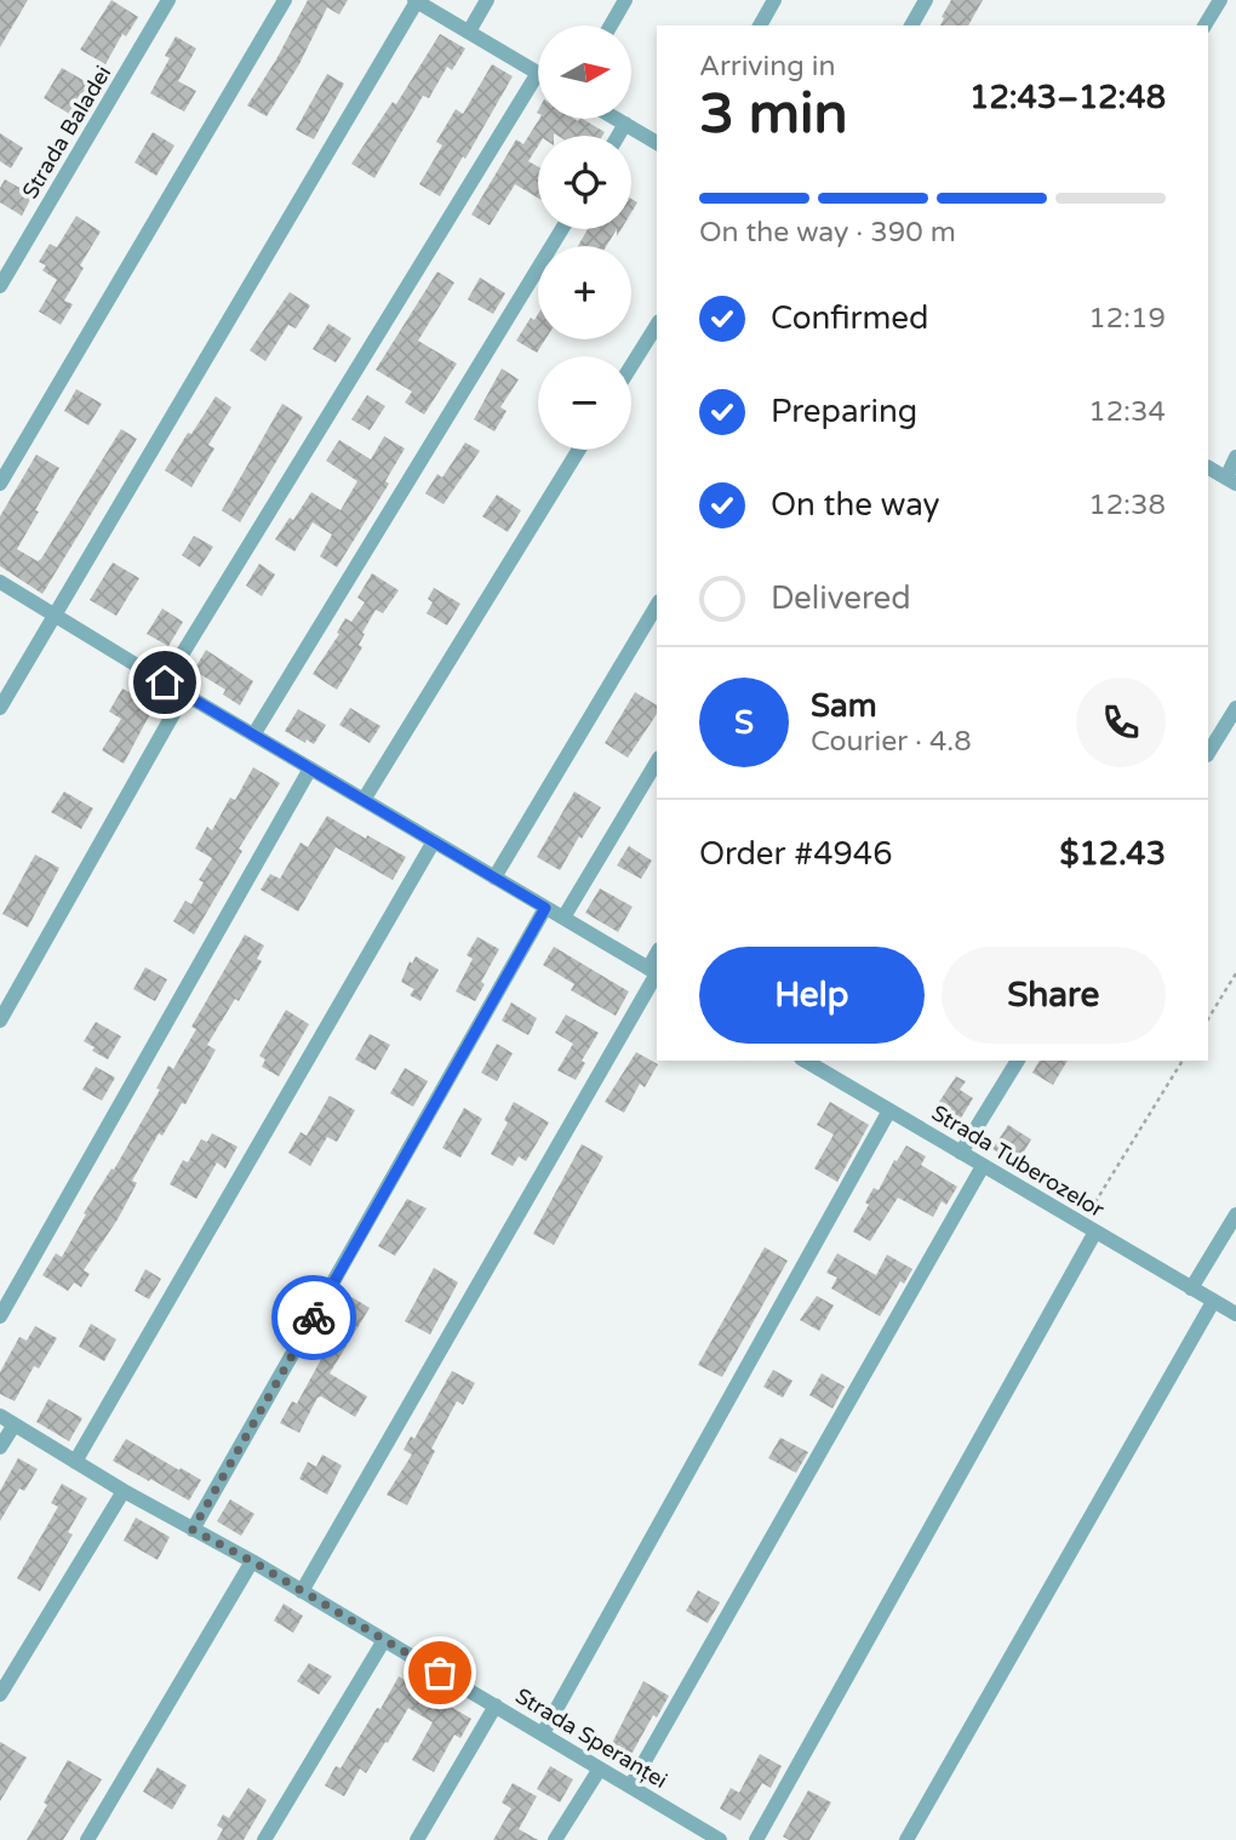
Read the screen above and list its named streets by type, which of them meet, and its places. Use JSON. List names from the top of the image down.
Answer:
{
  "streets": {
    "street": ["Strada Baladei", "Strada Tuberozelor", "Strada Speranței"]
  },
  "north": "right",
  "page": {
    "map_buttons": ["+", "−"],
    "heading": ["3 min", "Arriving in", "12:43–12:48"],
    "panel": [
      "Sam",
      "Courier · 4.8",
      "Order #4946",
      "$12.43"
    ],
    "bar": "On the way · 390 m",
    "list": [
      ["Confirmed", "12:19"],
      ["Preparing", "12:34"],
      ["On the way", "12:38"],
      "Delivered"
    ],
    "round": "S",
    "buttons": ["Help", "Share"]
  }
}
